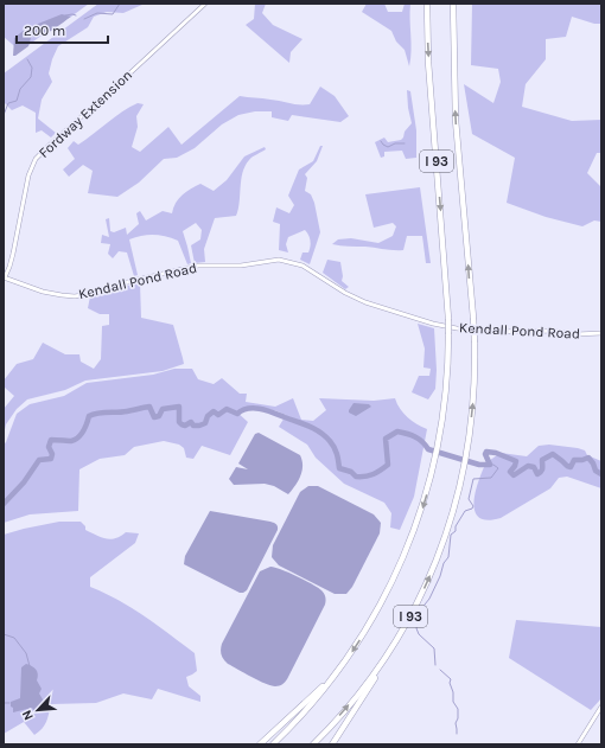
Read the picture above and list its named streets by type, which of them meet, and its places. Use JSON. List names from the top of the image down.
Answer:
{
  "streets": {
    "highway": ["I 93"],
    "street": ["Fordway Extension", "Kendall Pond Road"]
  },
  "crossings": [
    ["Fordway Extension", "Kendall Pond Road"]
  ],
  "scale_bar": "200 m",
  "north": "bottom left"
}
